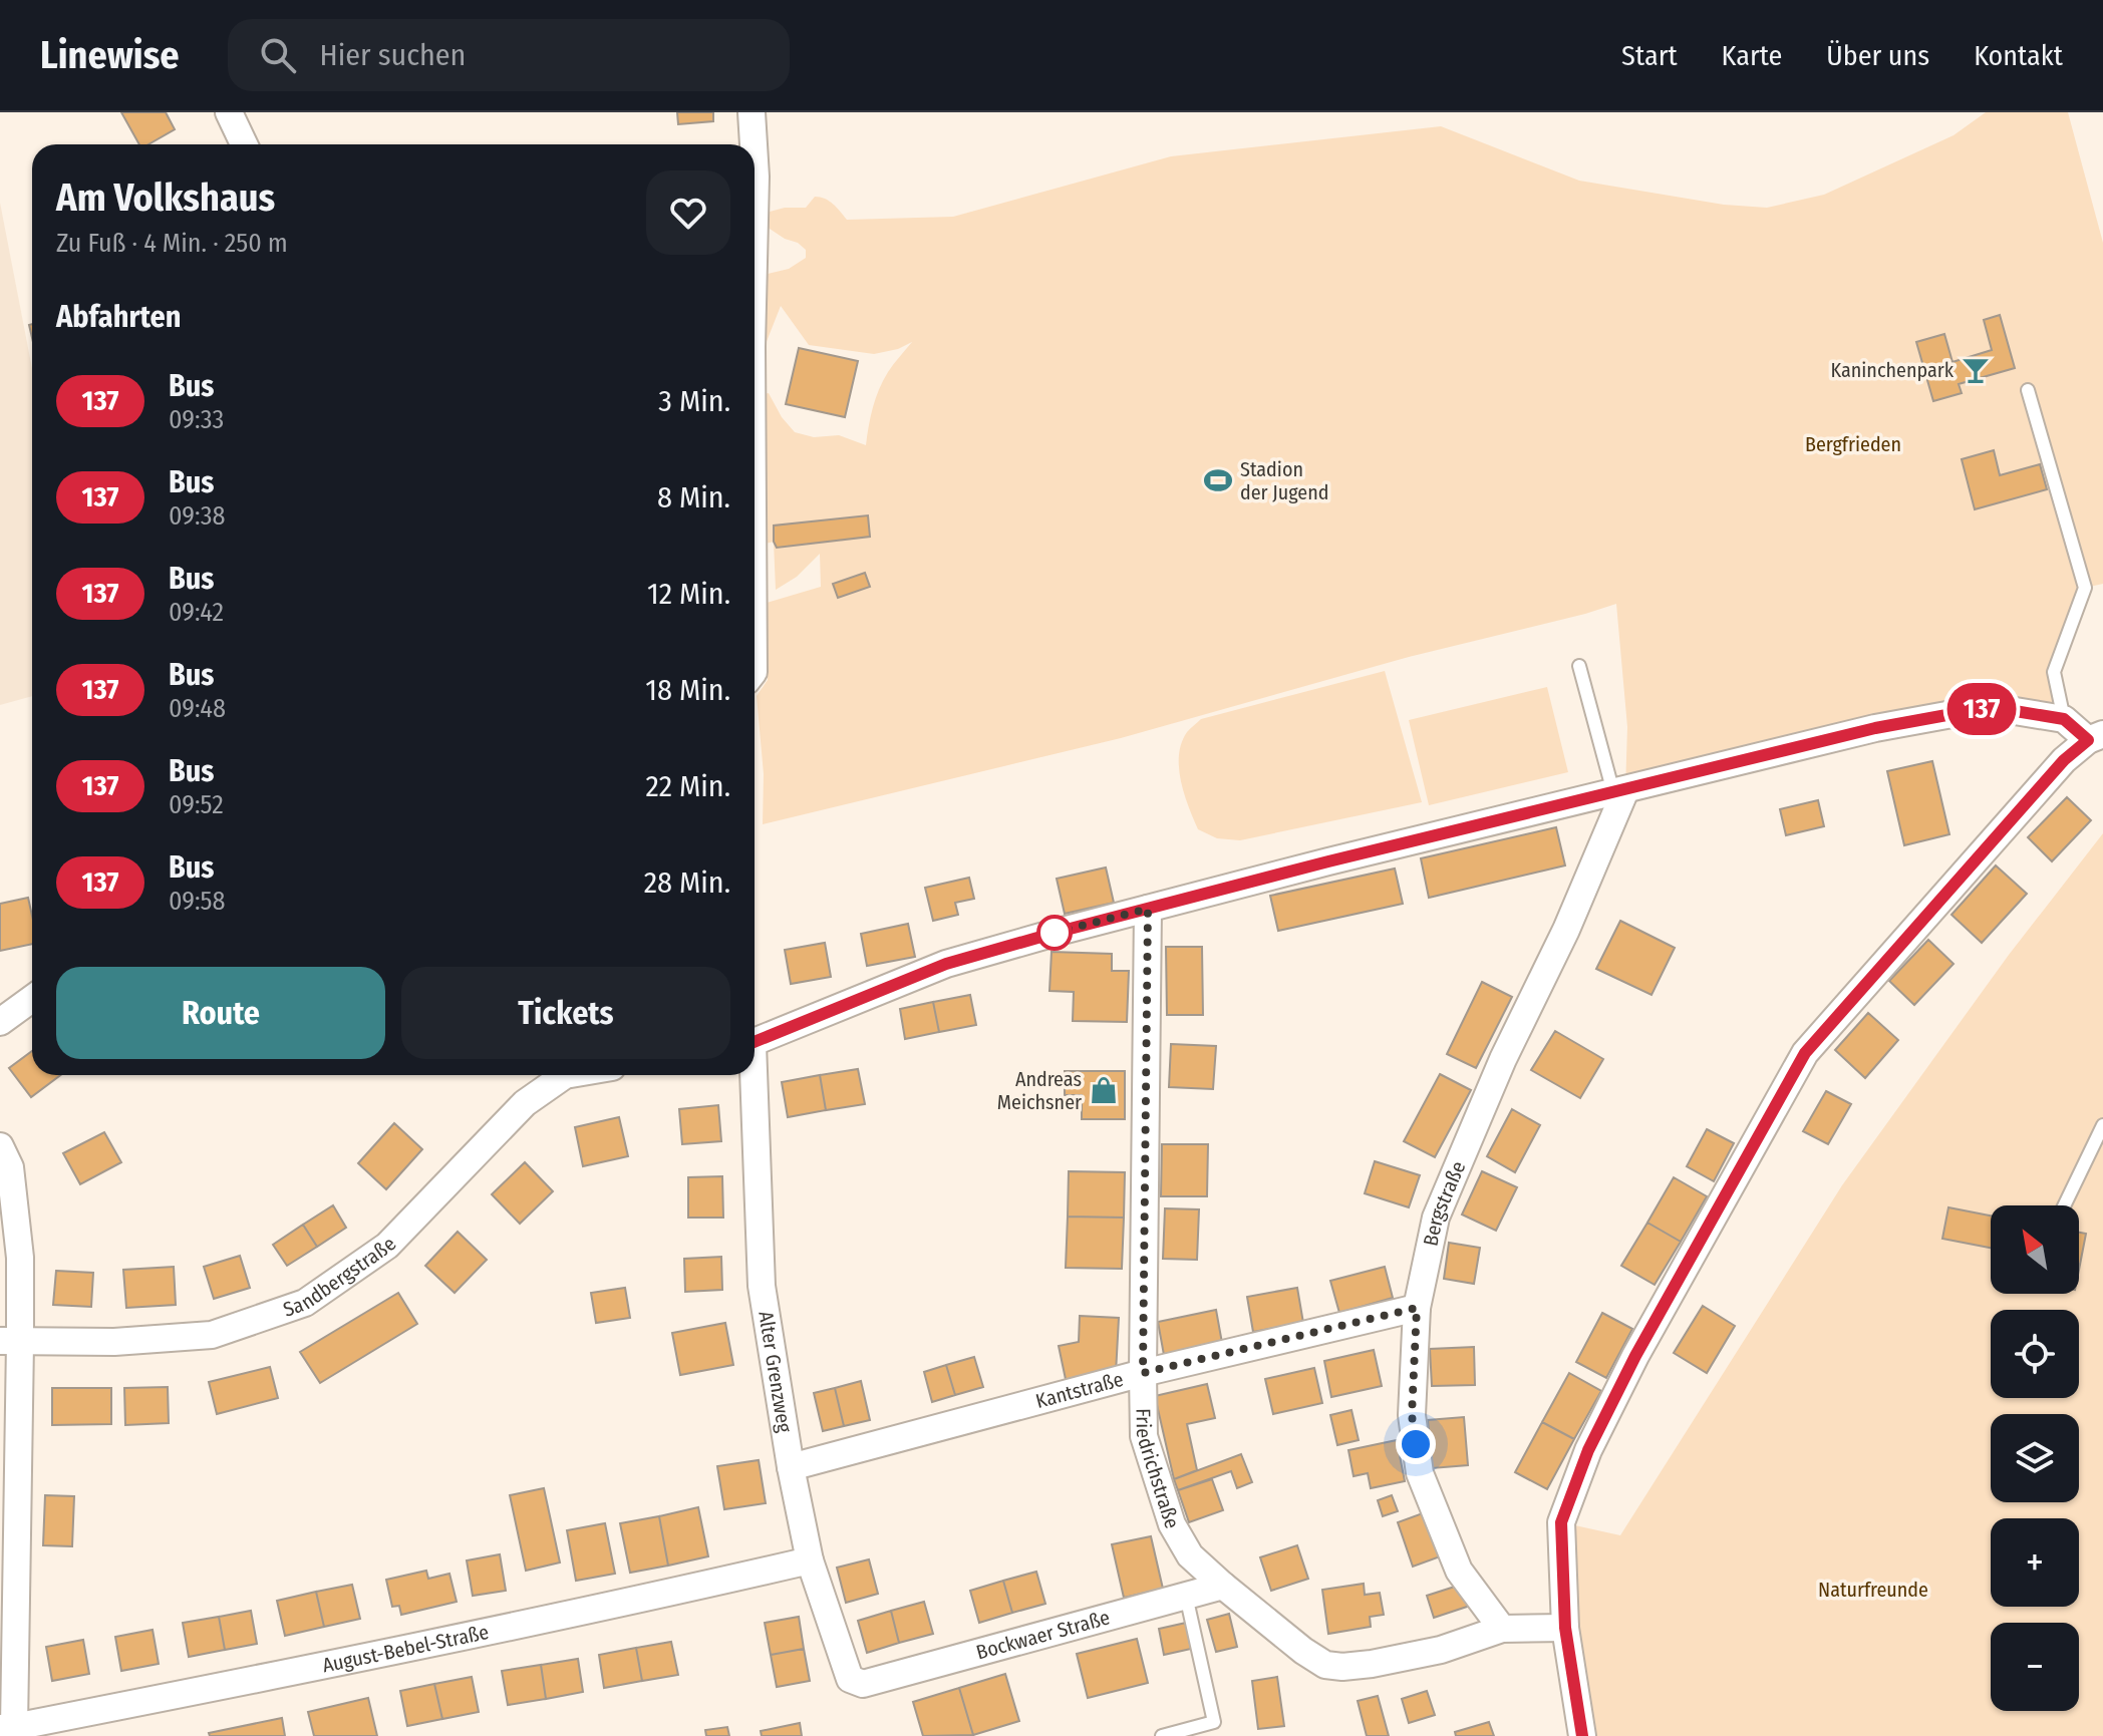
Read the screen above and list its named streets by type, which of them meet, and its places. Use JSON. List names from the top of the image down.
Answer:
{
  "streets": {
    "street": [
      "Bergstraße",
      "Sandbergstraße",
      "Alter Grenzweg",
      "Kantstraße",
      "Friedrichstraße",
      "Bockwaer Straße",
      "August-Bebel-Straße"
    ]
  },
  "crossings": [
    ["Bergstraße", "Kantstraße"],
    ["Bergstraße", "Friedrichstraße"],
    ["Alter Grenzweg", "Kantstraße"],
    ["Alter Grenzweg", "Bockwaer Straße"],
    ["Alter Grenzweg", "August-Bebel-Straße"],
    ["Kantstraße", "Friedrichstraße"],
    ["Friedrichstraße", "Bockwaer Straße"]
  ],
  "parks": ["Bergfrieden", "Naturfreunde"],
  "places": {
    "bar": ["Kaninchenpark"],
    "sports": ["Stadion der Jugend"],
    "shop": ["Andreas Meichsner"]
  },
  "lines": ["bus line 137"],
  "north": "top left",
  "page": {
    "header": "Linewise",
    "search": "Hier suchen",
    "nav": [
      "Start",
      "Karte",
      "Über uns",
      "Kontakt"
    ],
    "on_map": "137",
    "heading": [
      ["Am Volkshaus", "Zu Fuß · 4 Min. · 250 m"],
      "Abfahrten"
    ],
    "list": [
      {
        "mark": "137",
        "name": "Bus",
        "note": "09:33",
        "value": "3 Min."
      },
      {
        "mark": "137",
        "name": "Bus",
        "note": "09:38",
        "value": "8 Min."
      },
      {
        "mark": "137",
        "name": "Bus",
        "note": "09:42",
        "value": "12 Min."
      },
      {
        "mark": "137",
        "name": "Bus",
        "note": "09:48",
        "value": "18 Min."
      },
      {
        "mark": "137",
        "name": "Bus",
        "note": "09:52",
        "value": "22 Min."
      },
      {
        "mark": "137",
        "name": "Bus",
        "note": "09:58",
        "value": "28 Min."
      }
    ],
    "buttons": ["Route", "Tickets"],
    "map_buttons": ["+", "−"]
  }
}
